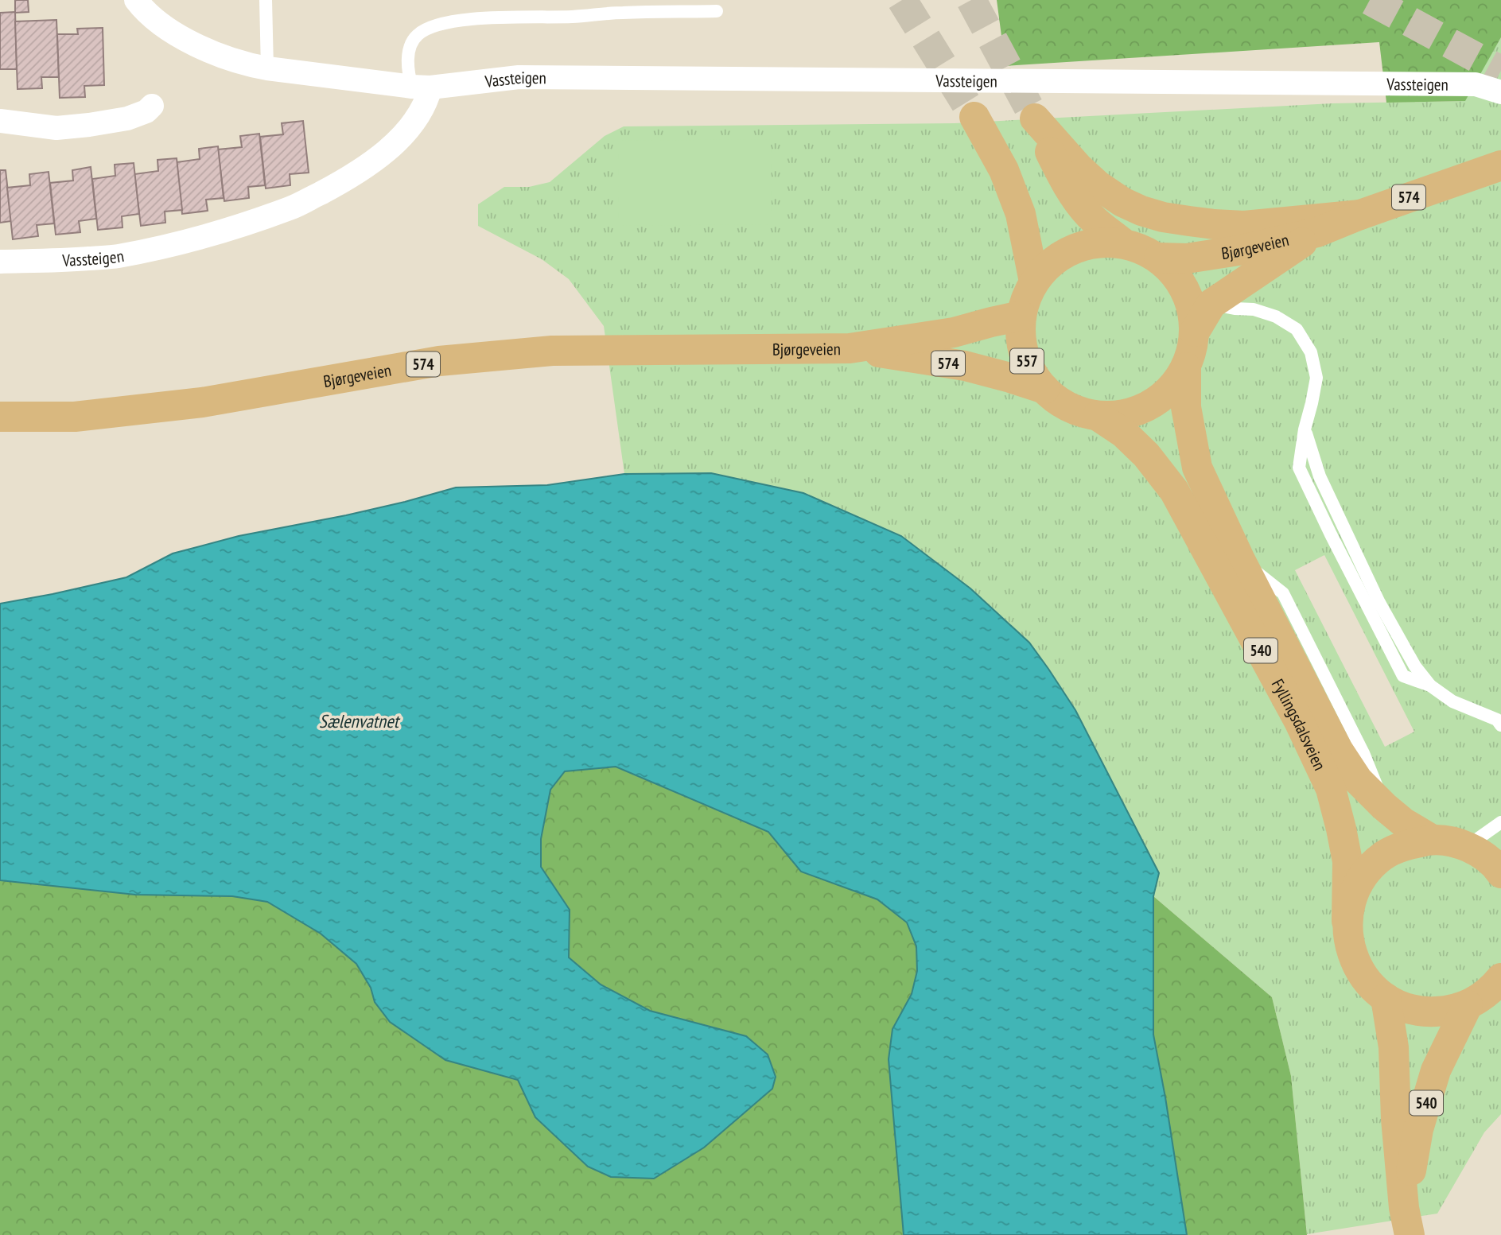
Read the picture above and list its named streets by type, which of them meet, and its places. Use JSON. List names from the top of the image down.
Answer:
{
  "streets": {
    "main road": [
      "574",
      "Bjørgeveien",
      "557",
      "540",
      "Fyllingsdalsveien"
    ],
    "street": ["Vassteigen"]
  },
  "crossings": [
    ["574", "Bjørgeveien"],
    ["574", "557"],
    ["Bjørgeveien", "557"],
    ["Bjørgeveien", "Fyllingsdalsveien"],
    ["557", "Fyllingsdalsveien"],
    ["540", "Fyllingsdalsveien"]
  ],
  "water": ["Sælenvatnet"]
}
